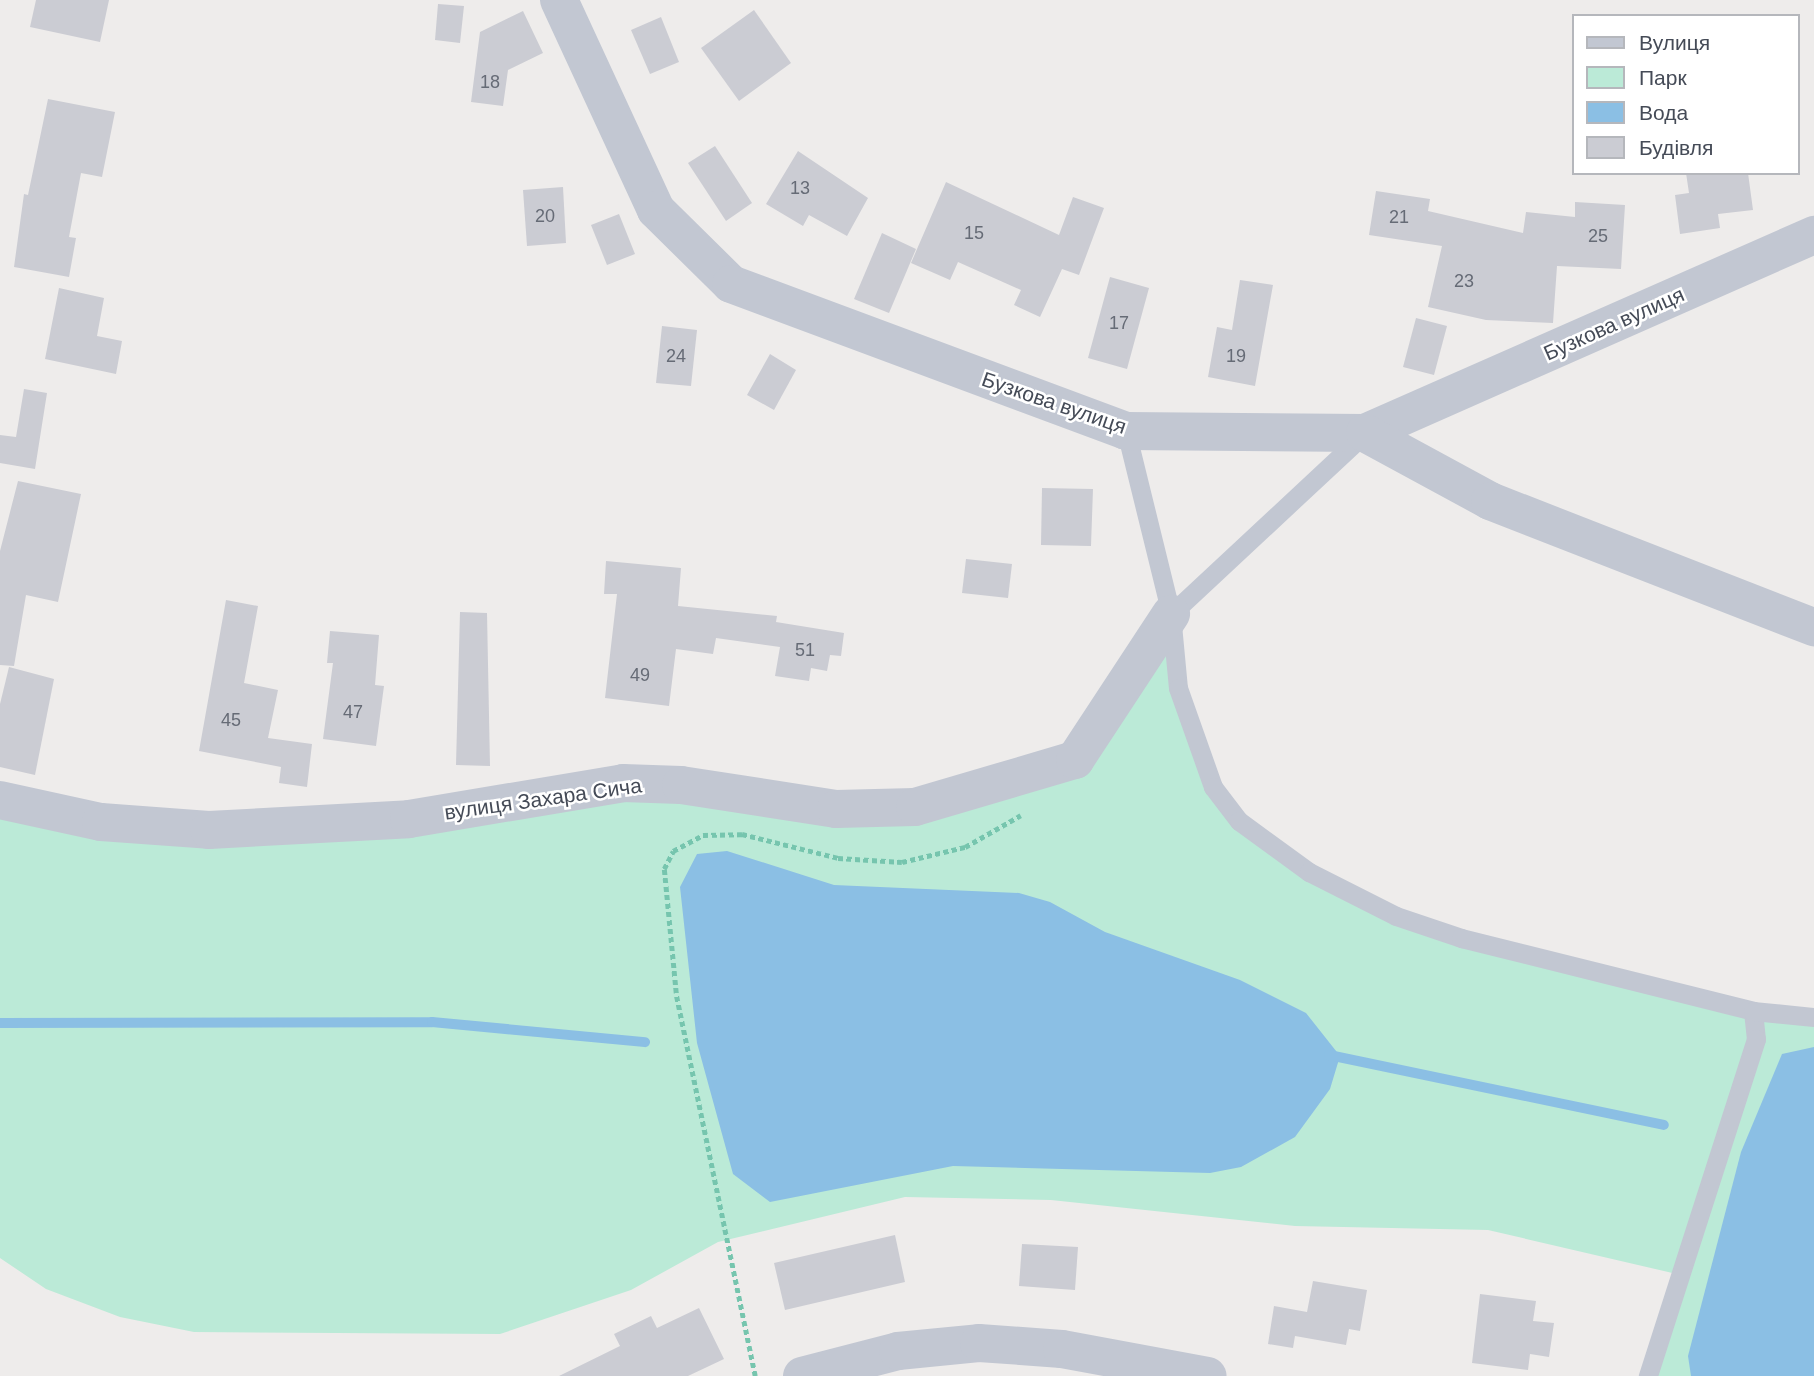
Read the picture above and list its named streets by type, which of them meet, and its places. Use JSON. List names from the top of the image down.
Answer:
{
  "streets": {
    "street": ["Бузкова вулиця", "вулиця Захара Сича"]
  },
  "house_numbers": [
    "18",
    "13",
    "20",
    "21",
    "15",
    "25",
    "23",
    "17",
    "24",
    "19",
    "51",
    "49",
    "47",
    "45"
  ],
  "legend": [
    "Вулиця",
    "Парк",
    "Вода",
    "Будівля"
  ]
}
